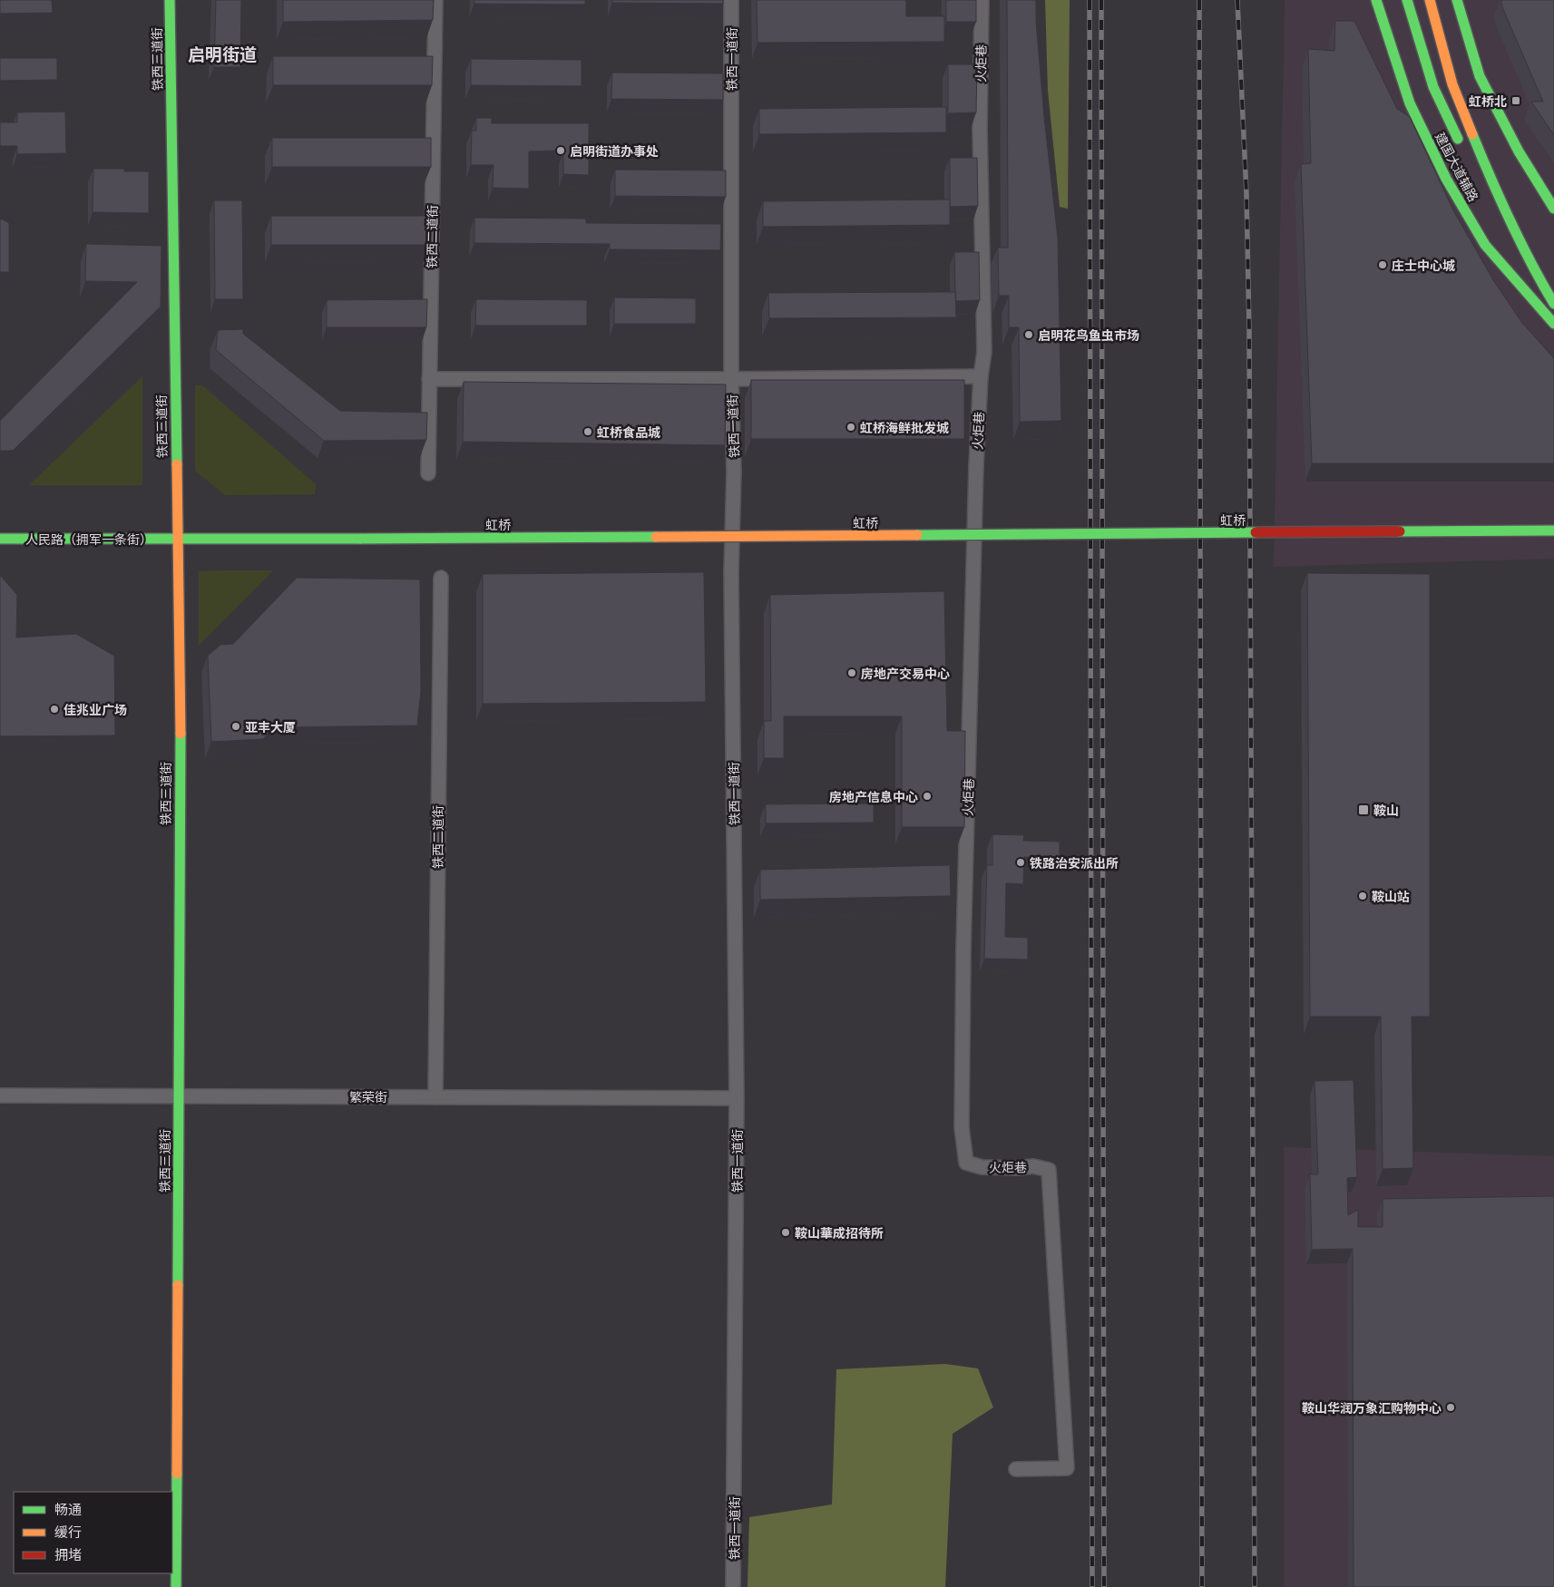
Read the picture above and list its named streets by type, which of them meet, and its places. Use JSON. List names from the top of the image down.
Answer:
{
  "streets": {
    "main road": ["铁西三道街", "建国大道辅路", "虹桥"],
    "street": [
      "铁西一道街",
      "火炬巷",
      "铁西二道街",
      "繁荣街"
    ]
  },
  "crossings": [
    ["铁西三道街", "虹桥"],
    ["铁西三道街", "繁荣街"],
    ["铁西一道街", "繁荣街"],
    ["铁西二道街", "繁荣街"]
  ],
  "districts": ["启明街道"],
  "places": {
    "transit": ["虹桥北", "鞍山"],
    "other": [
      "启明街道办事处",
      "庄士中心城",
      "启明花鸟鱼虫市场",
      "虹桥海鲜批发城",
      "虹桥食品城",
      "房地产交易中心",
      "佳兆业广场",
      "亚丰大厦",
      "房地产信息中心",
      "铁路治安派出所",
      "鞍山站",
      "鞍山華成招待所",
      "鞍山华润万象汇购物中心"
    ]
  },
  "legend": ["畅通", "缓行", "拥堵"]
}
